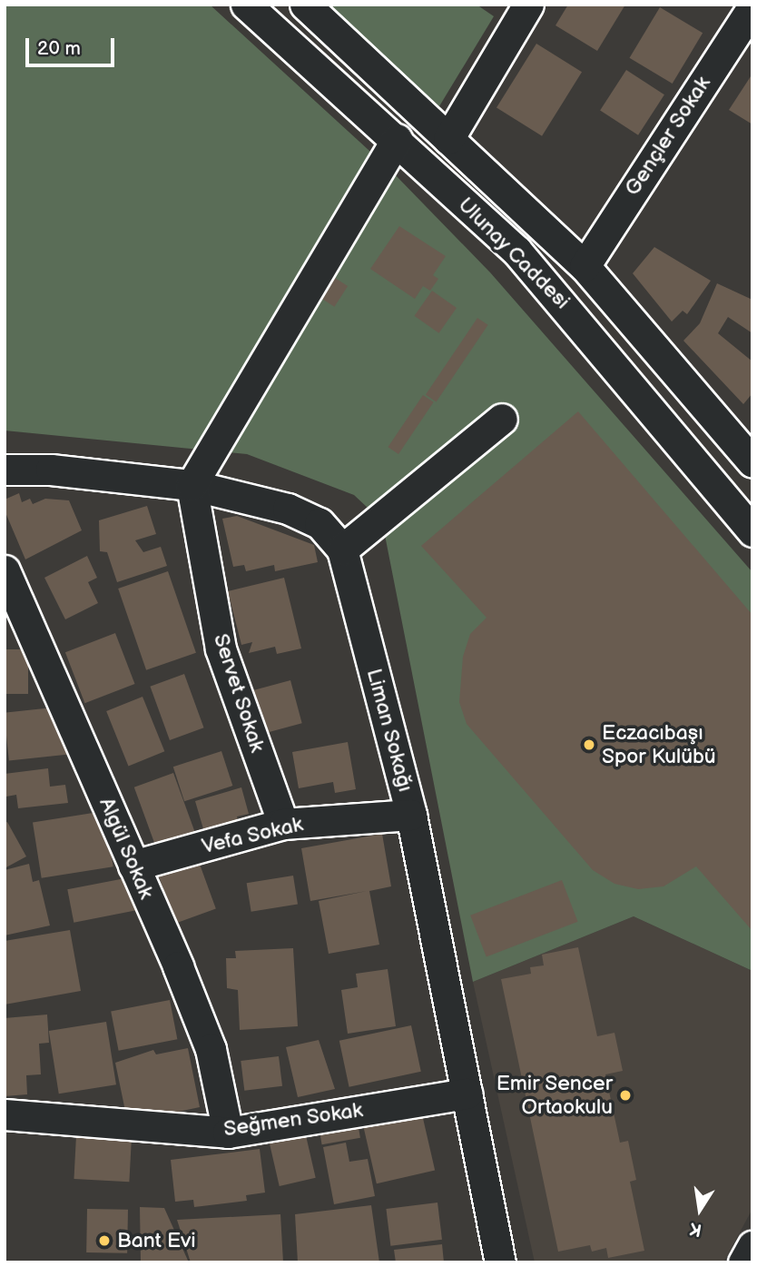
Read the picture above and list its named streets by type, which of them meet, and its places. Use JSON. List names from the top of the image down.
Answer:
{
  "streets": {
    "street": [
      "Gençler Sokak",
      "Ulunay Caddesi",
      "Servet Sokak",
      "Liman Sokağı",
      "Vefa Sokak",
      "Algül Sokak",
      "Seğmen Sokak"
    ]
  },
  "crossings": [
    ["Gençler Sokak", "Ulunay Caddesi"],
    ["Servet Sokak", "Liman Sokağı"],
    ["Servet Sokak", "Vefa Sokak"],
    ["Liman Sokağı", "Vefa Sokak"],
    ["Liman Sokağı", "Seğmen Sokak"],
    ["Vefa Sokak", "Algül Sokak"],
    ["Algül Sokak", "Seğmen Sokak"]
  ],
  "places": ["Eczacıbaşı Spor Kulübü", "Emir Sencer Ortaokulu", "Bant Evi"],
  "scale_bar": "20 m",
  "north": "bottom"
}
